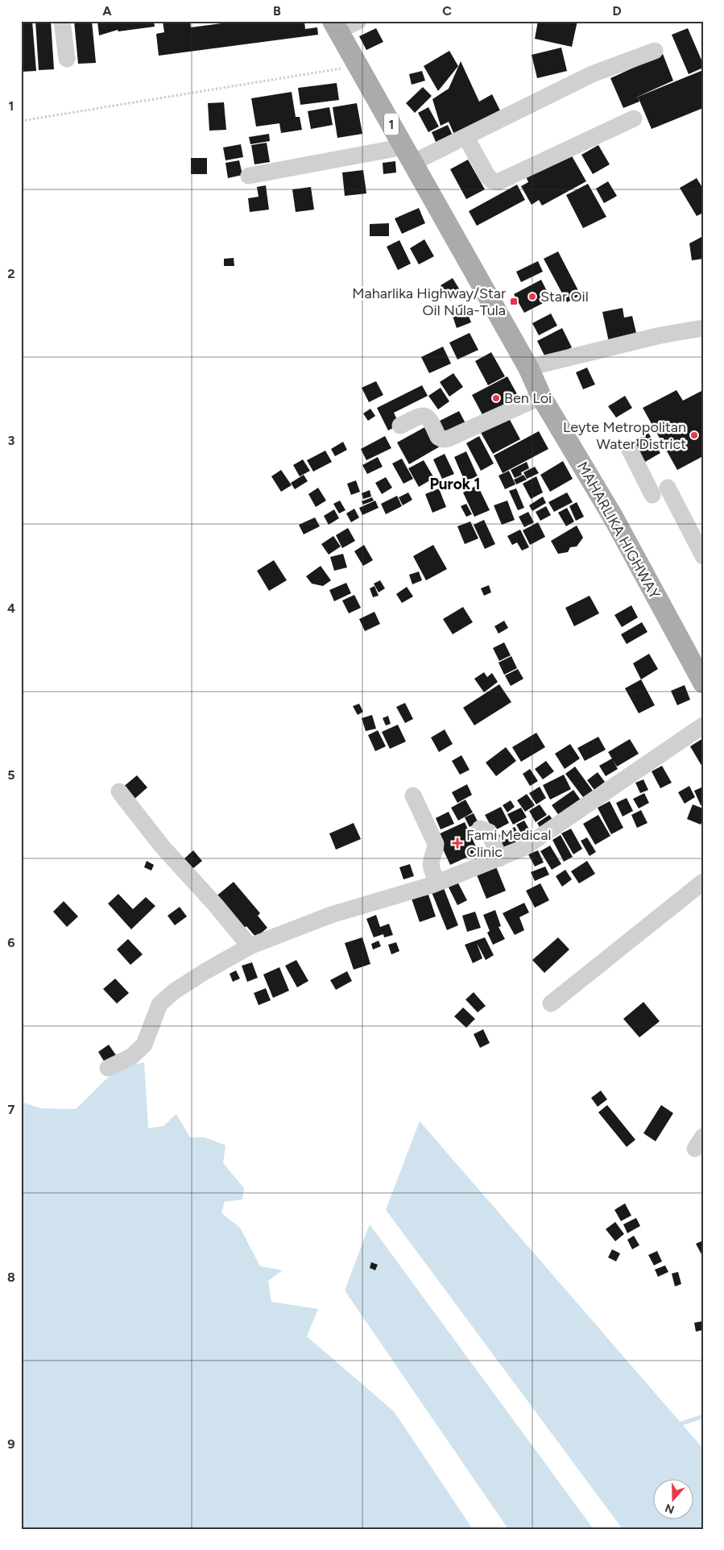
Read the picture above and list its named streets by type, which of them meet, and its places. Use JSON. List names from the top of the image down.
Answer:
{
  "streets": {
    "main road": ["1", "MAHARLIKA HIGHWAY"]
  },
  "districts": ["Purok 1"],
  "places": {
    "other": ["Star Oil", "Ben Loi", "Leyte Metropolitan Water District"],
    "transit": ["Maharlika Highway/Star Oil Nula-Tula"],
    "health": ["Fami Medical Clinic"]
  },
  "north": "bottom",
  "grid": {
    "columns": [
      "A",
      "B",
      "C",
      "D"
    ],
    "rows": [
      "1",
      "2",
      "3",
      "4",
      "5",
      "6",
      "7",
      "8",
      "9"
    ]
  }
}
